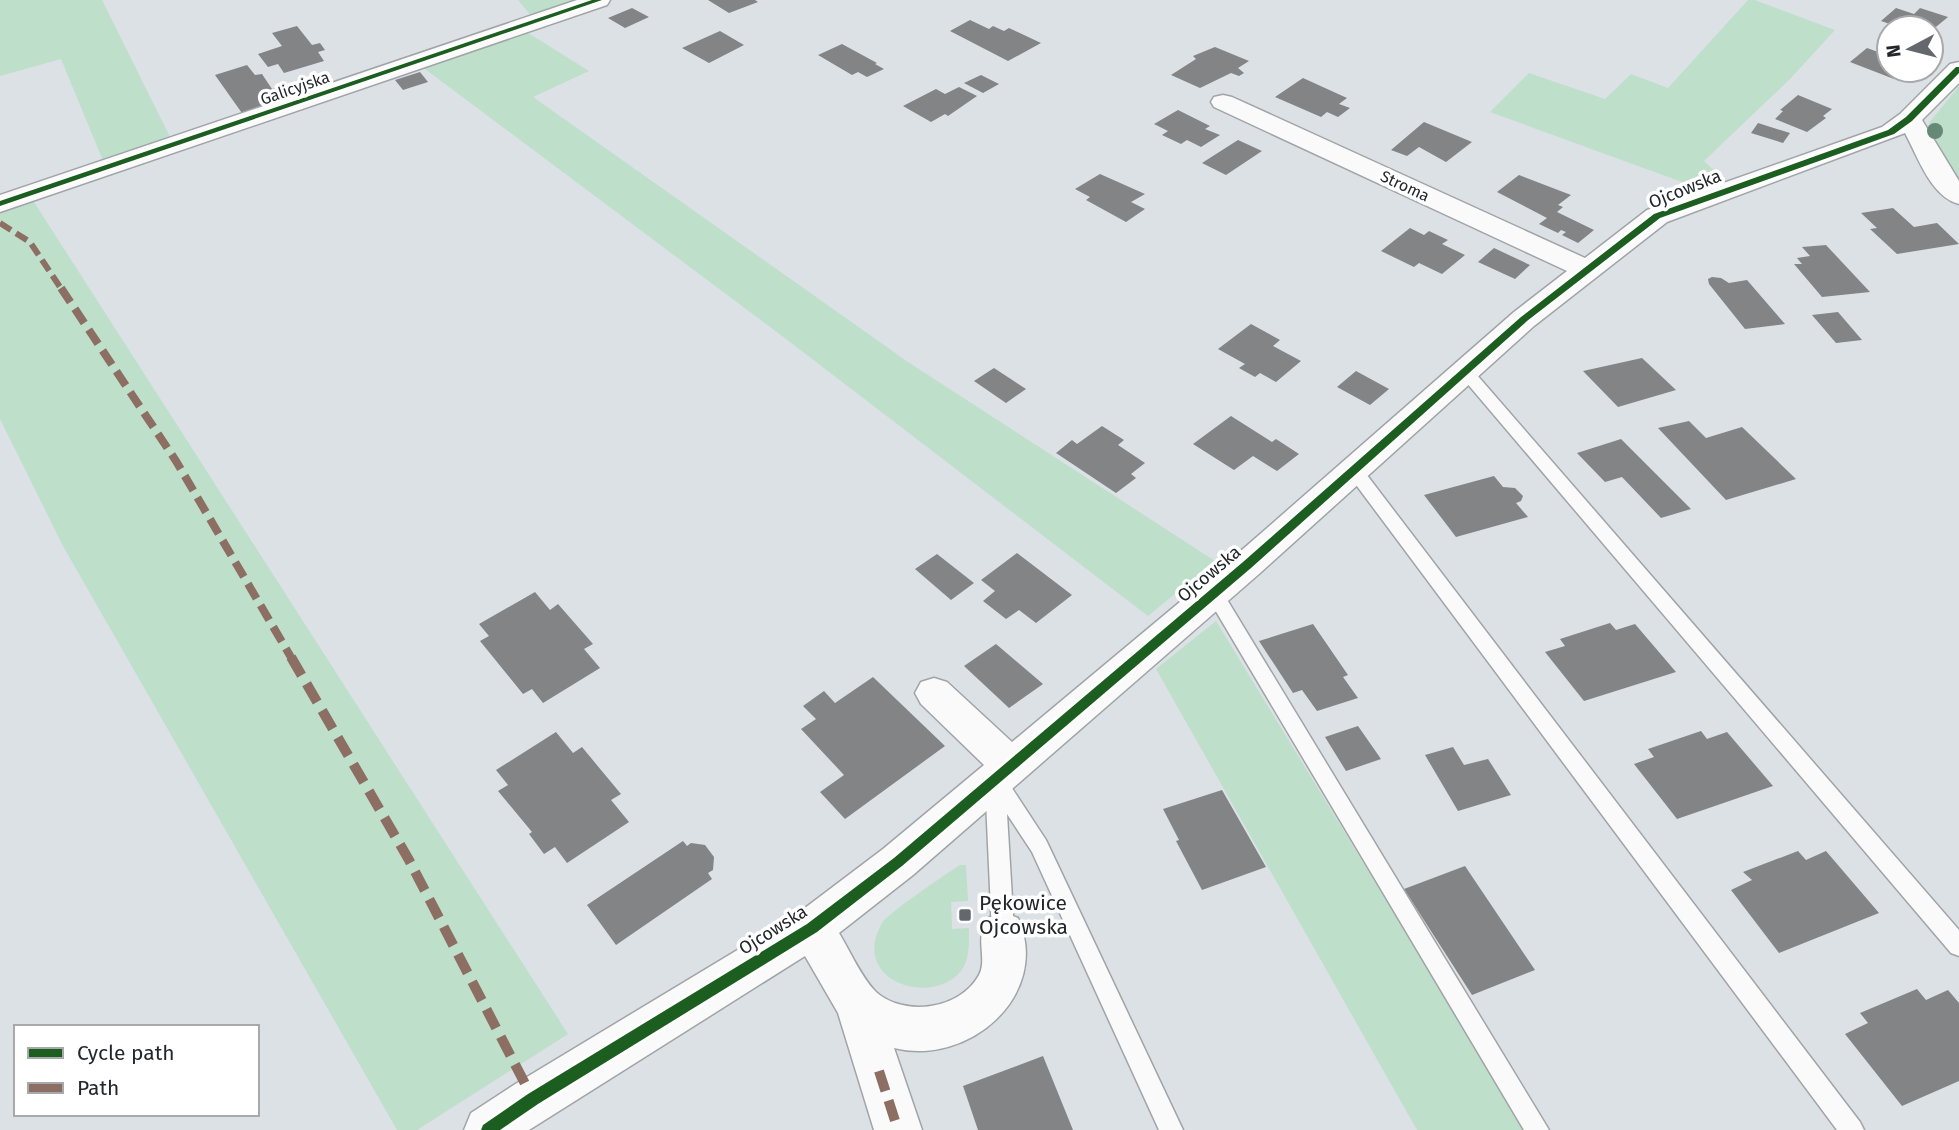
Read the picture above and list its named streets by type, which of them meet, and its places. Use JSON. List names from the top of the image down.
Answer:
{
  "streets": {
    "street": ["Galicyjska", "Stroma", "Ojcowska"]
  },
  "crossings": [
    ["Stroma", "Ojcowska"]
  ],
  "places": {
    "transit": ["Pękowice Ojcowska"]
  },
  "legend": ["Cycle path", "Path"],
  "north": "left"
}
